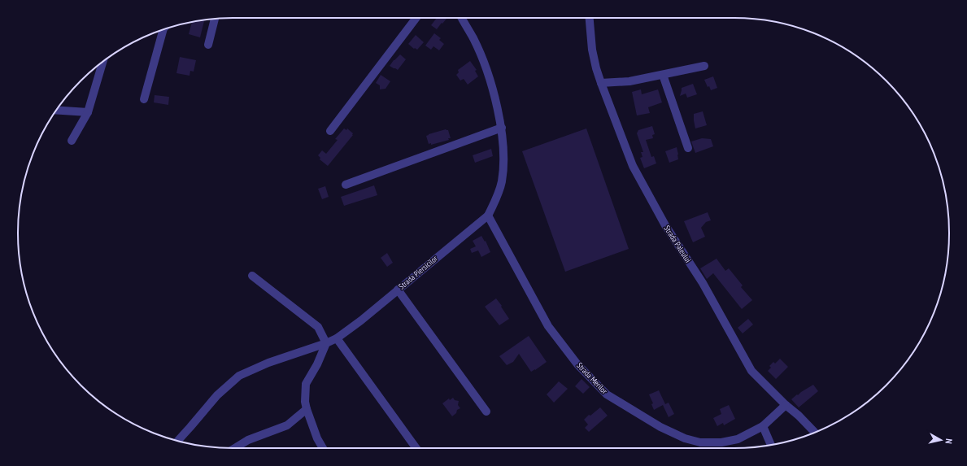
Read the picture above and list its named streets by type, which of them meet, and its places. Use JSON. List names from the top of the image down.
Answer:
{
  "streets": {
    "street": ["Strada Paleului", "Strada Piersicilor", "Strada Merilor"]
  },
  "crossings": [
    ["Strada Piersicilor", "Strada Merilor"]
  ],
  "north": "right"
}
